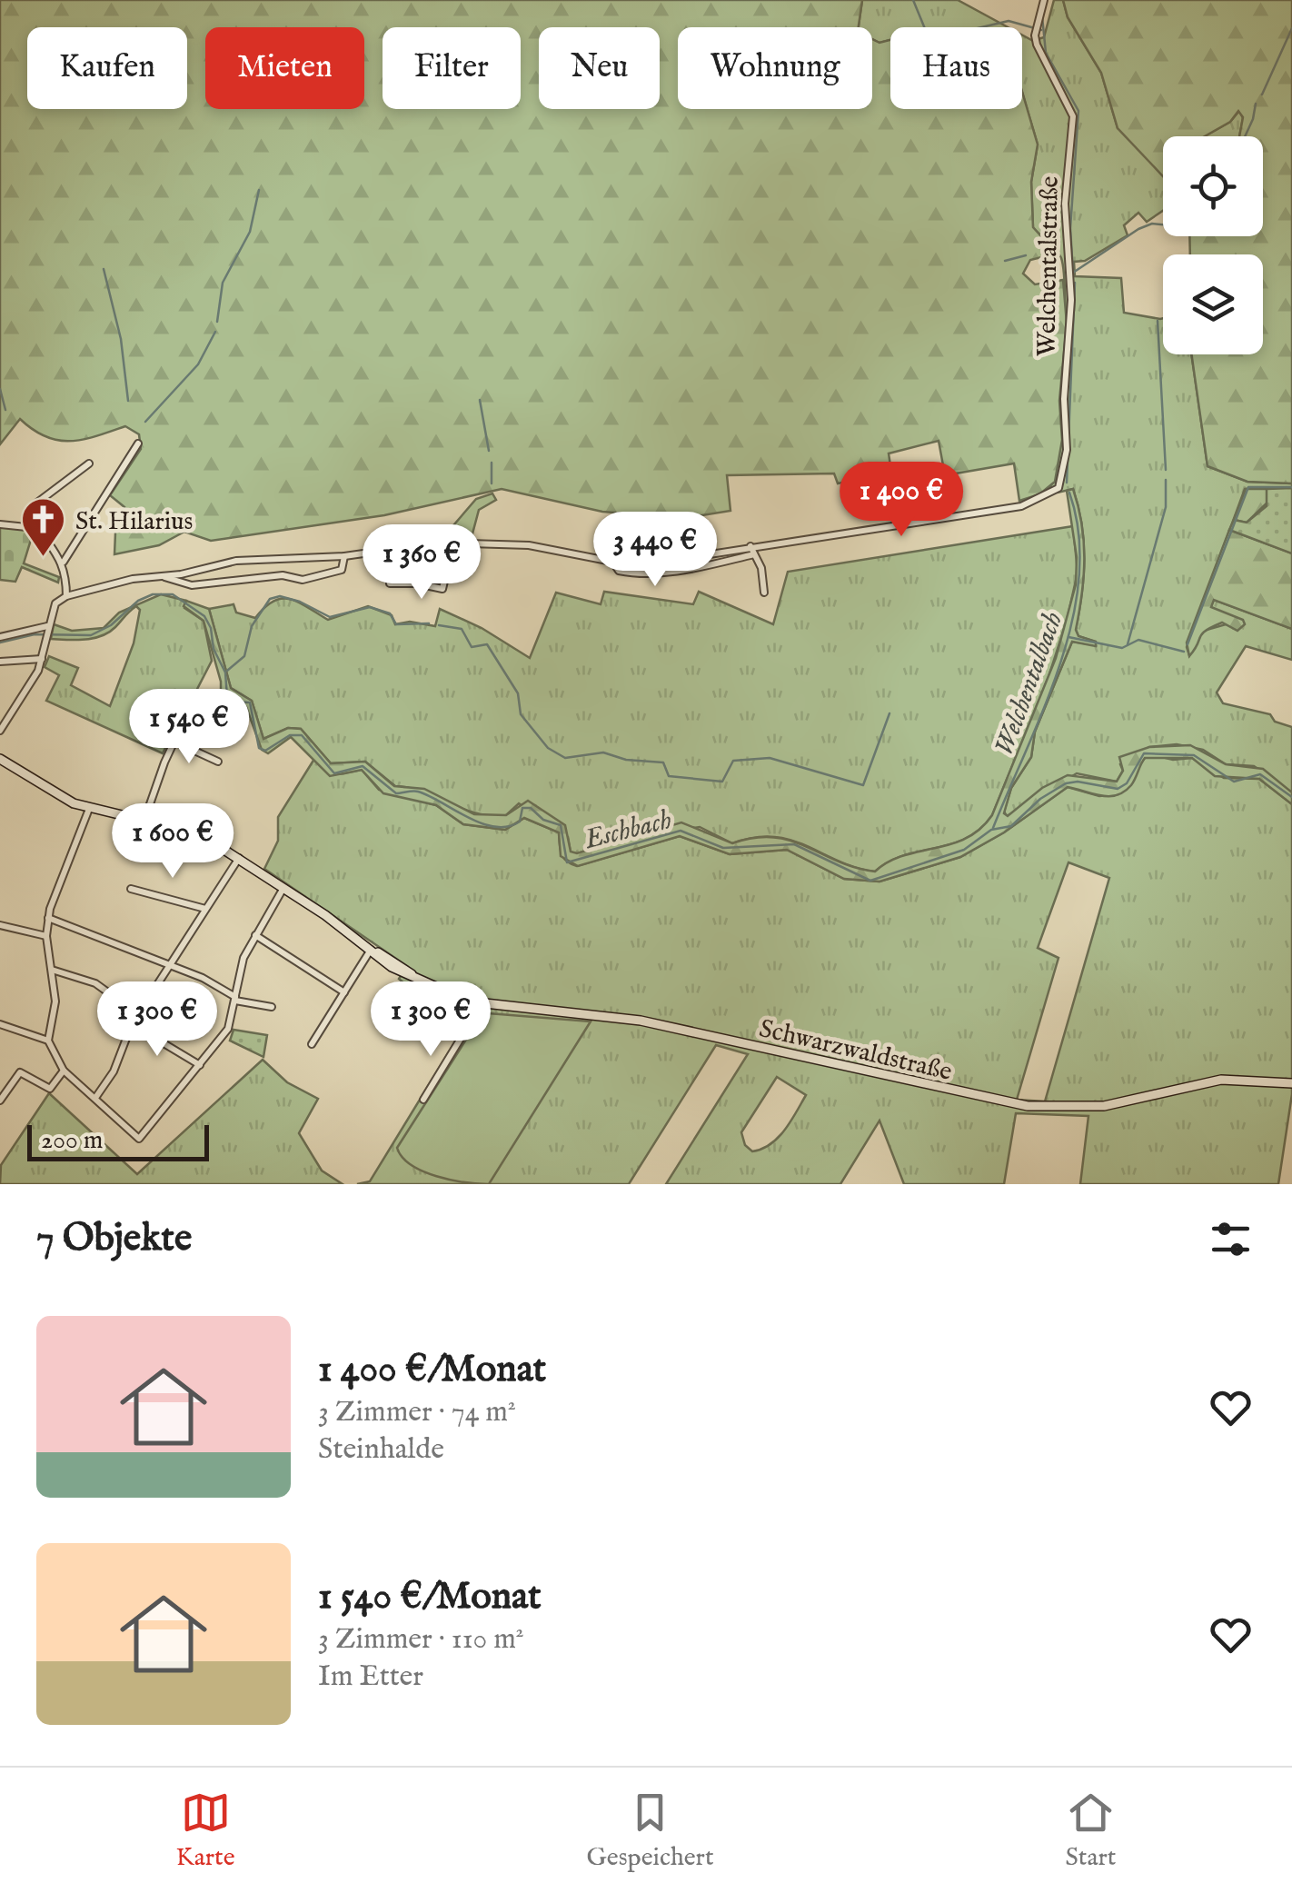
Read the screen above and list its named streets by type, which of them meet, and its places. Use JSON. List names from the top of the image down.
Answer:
{
  "streets": {
    "main road": ["Schwarzwaldstraße"],
    "street": ["Welchentalstraße"]
  },
  "water": ["Welchentalbach", "Eschbach"],
  "places": {
    "church": ["St. Hilarius"]
  },
  "scale_bar": "200 m",
  "page": {
    "chip": [
      "Kaufen",
      "Mieten",
      "Filter",
      "Neu",
      "Wohnung",
      "Haus"
    ],
    "price": [
      "1 400 €",
      "3 440 €",
      "1 360 €",
      "1 540 €",
      "1 600 €",
      "1 300 €",
      "1 300 €"
    ],
    "scale": "200 m",
    "heading": "7 Objekte",
    "list": [
      {
        "name": "1 400 €/Monat",
        "note": "3 Zimmer · 74 m² · Steinhalde"
      },
      {
        "name": "1 540 €/Monat",
        "note": "3 Zimmer · 110 m² · Im Etter"
      }
    ],
    "tabs": ["Karte", "Gespeichert", "Start"]
  }
}
